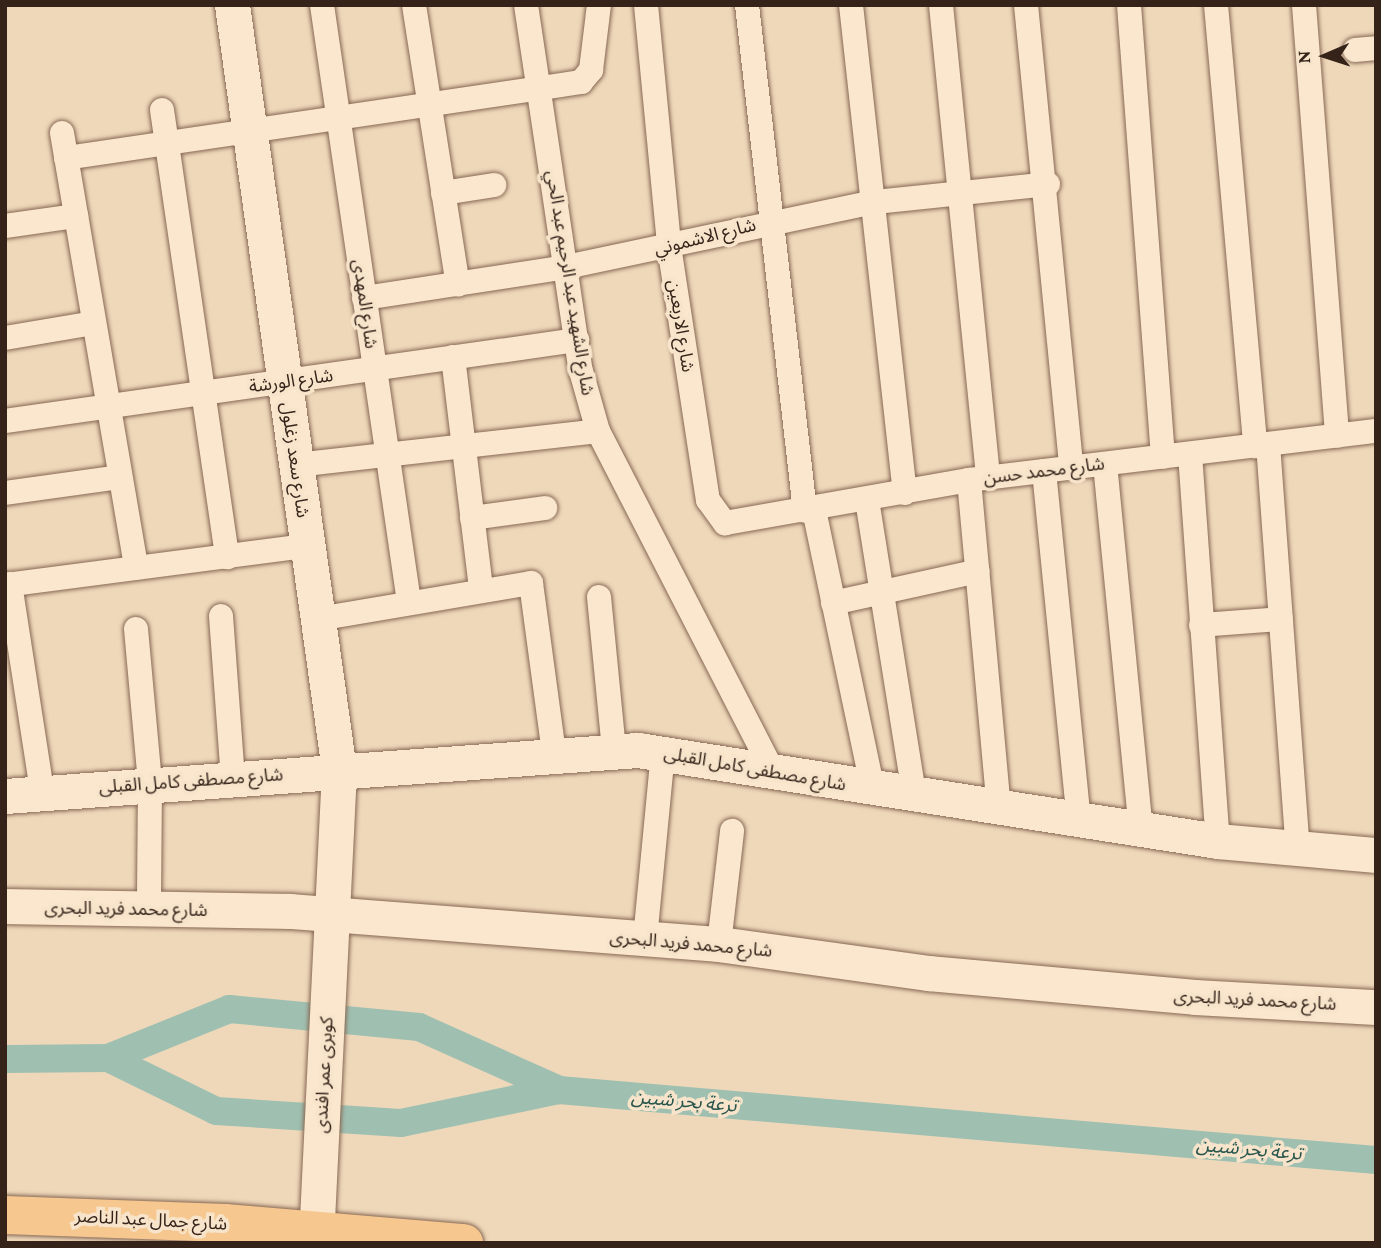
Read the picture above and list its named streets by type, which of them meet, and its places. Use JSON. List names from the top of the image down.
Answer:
{
  "streets": {
    "main road": [
      "شارع سعد زغلول",
      "شارع مصطفى كامل القبلى",
      "شارع محمد فريد البحرى",
      "كوبرى عمر افندى",
      "شارع جمال عبد الناصر"
    ],
    "street": [
      "شارع الاشموني",
      "شارع الشهيد عبد الرحيم عبد الحي",
      "شارع المهدى",
      "شارع الاربعين",
      "شارع الورشة",
      "شارع محمد حسن"
    ]
  },
  "crossings": [
    ["شارع الاشموني", "شارع الشهيد عبد الرحيم عبد الحي"],
    ["شارع الاشموني", "شارع المهدى"],
    ["شارع الاشموني", "شارع الاربعين"],
    ["شارع الشهيد عبد الرحيم عبد الحي", "شارع الورشة"],
    ["شارع الشهيد عبد الرحيم عبد الحي", "شارع مصطفى كامل القبلى"],
    ["شارع المهدى", "شارع الورشة"],
    ["شارع الاربعين", "شارع محمد حسن"],
    ["شارع الورشة", "شارع سعد زغلول"],
    ["شارع سعد زغلول", "شارع مصطفى كامل القبلى"],
    ["شارع سعد زغلول", "شارع محمد فريد البحرى"],
    ["شارع سعد زغلول", "كوبرى عمر افندى"],
    ["شارع محمد فريد البحرى", "كوبرى عمر افندى"],
    ["كوبرى عمر افندى", "شارع جمال عبد الناصر"]
  ],
  "water": ["ترعة بحر شبين"],
  "north": "left"
}
